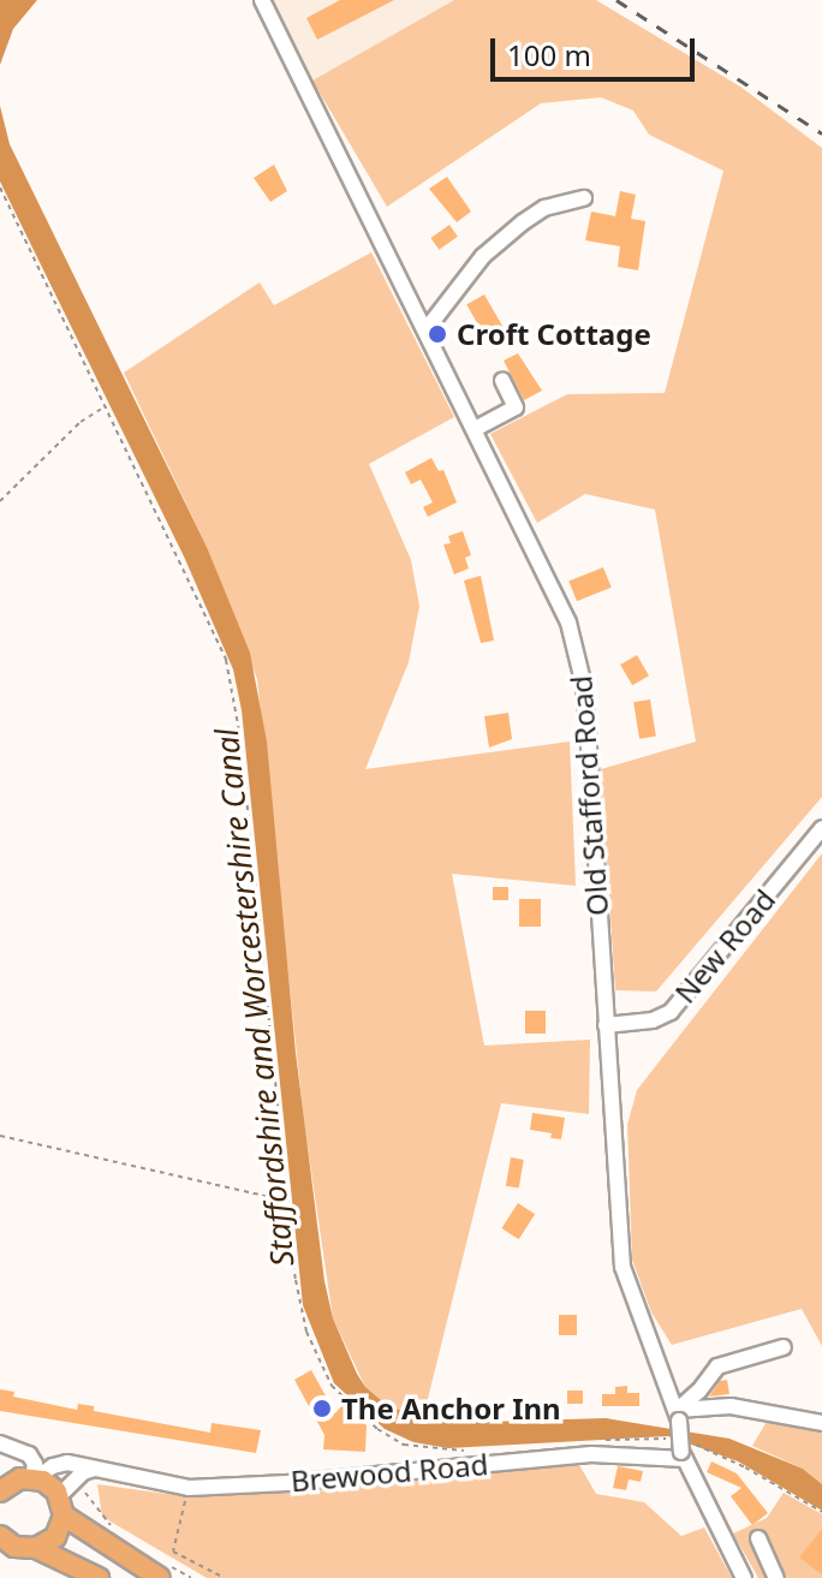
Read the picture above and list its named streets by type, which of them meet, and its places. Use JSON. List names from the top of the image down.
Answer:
{
  "streets": {
    "street": ["Old Stafford Road", "New Road", "Brewood Road"]
  },
  "crossings": [
    ["Old Stafford Road", "New Road"],
    ["Old Stafford Road", "Brewood Road"]
  ],
  "water": ["Staffordshire and Worcestershire Canal"],
  "places": ["Croft Cottage", "The Anchor Inn"],
  "scale_bar": "100 m"
}
